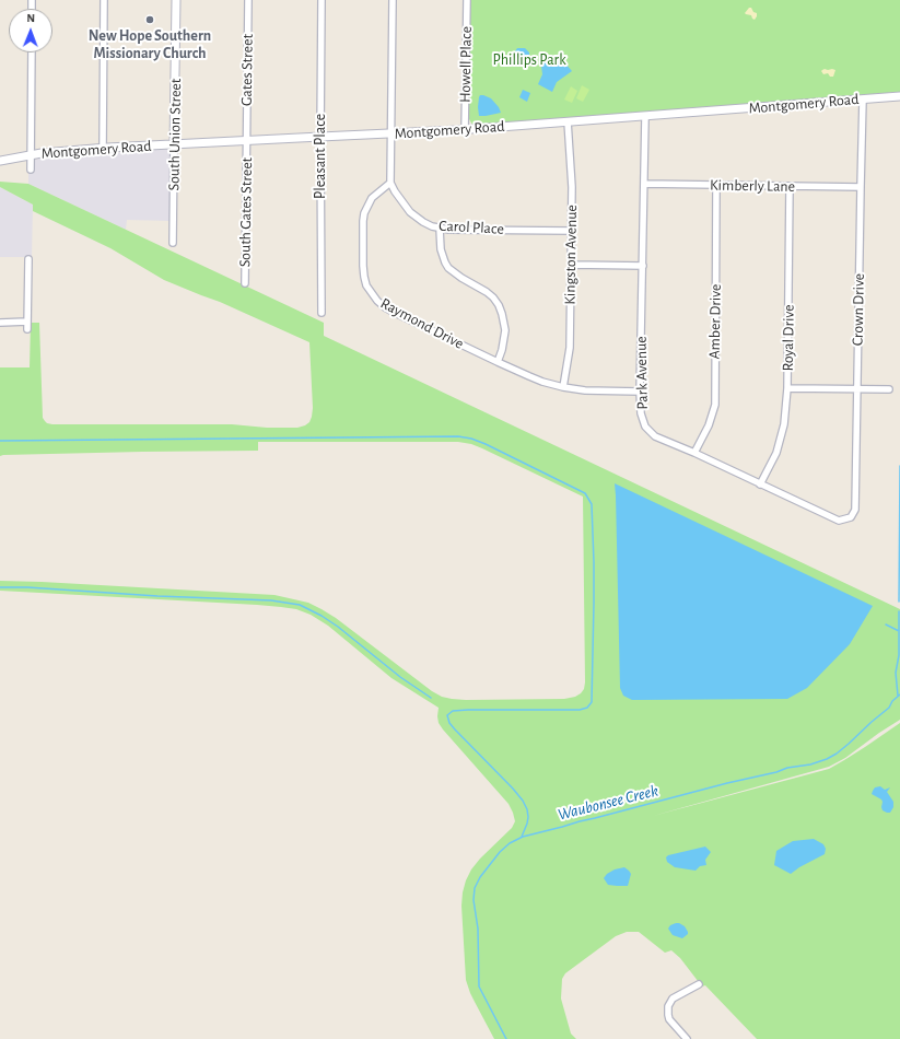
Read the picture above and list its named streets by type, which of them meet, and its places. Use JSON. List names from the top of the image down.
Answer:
{
  "streets": {
    "street": [
      "Howell Place",
      "Gates Street",
      "Montgomery Road",
      "South Union Street",
      "Pleasant Place",
      "Kimberly Lane",
      "South Gates Street",
      "Carol Place",
      "Kingston Avenue",
      "Crown Drive",
      "Amber Drive",
      "Raymond Drive",
      "Royal Drive",
      "Park Avenue"
    ]
  },
  "crossings": [
    ["Howell Place", "Montgomery Road"],
    ["Gates Street", "Montgomery Road"],
    ["Gates Street", "South Gates Street"],
    ["Montgomery Road", "South Union Street"],
    ["Montgomery Road", "Pleasant Place"],
    ["Montgomery Road", "South Gates Street"],
    ["Montgomery Road", "Kingston Avenue"],
    ["Montgomery Road", "Crown Drive"],
    ["Montgomery Road", "Park Avenue"],
    ["Kimberly Lane", "Crown Drive"],
    ["Kimberly Lane", "Amber Drive"],
    ["Kimberly Lane", "Royal Drive"],
    ["Kimberly Lane", "Park Avenue"],
    ["Carol Place", "Kingston Avenue"],
    ["Carol Place", "Raymond Drive"],
    ["Kingston Avenue", "Raymond Drive"],
    ["Crown Drive", "Park Avenue"],
    ["Amber Drive", "Park Avenue"],
    ["Raymond Drive", "Park Avenue"],
    ["Royal Drive", "Park Avenue"]
  ],
  "water": ["Waubonsee Creek"],
  "parks": ["Phillips Park"],
  "places": ["New Hope Southern Missionary Church"],
  "north": "top"
}
